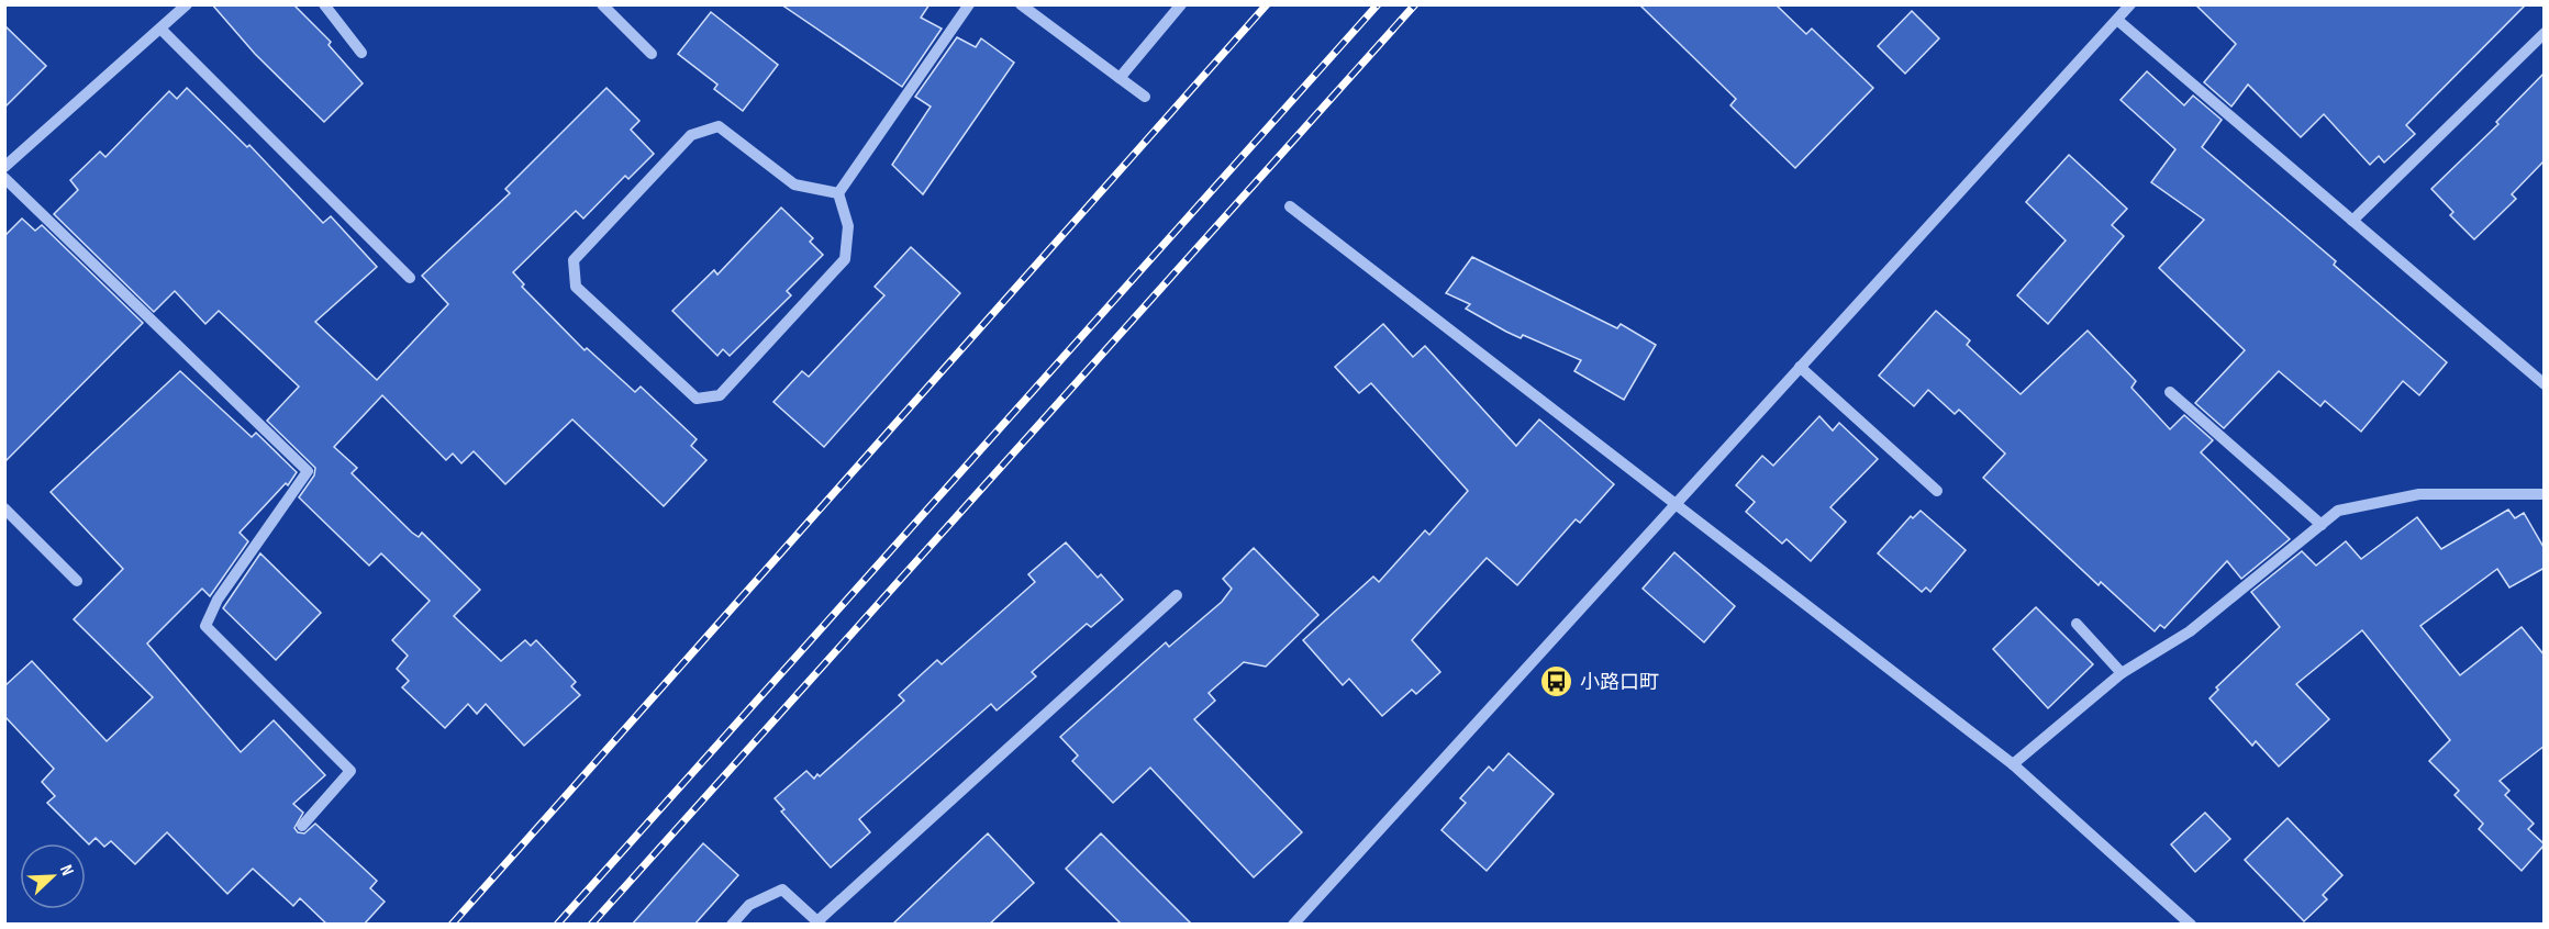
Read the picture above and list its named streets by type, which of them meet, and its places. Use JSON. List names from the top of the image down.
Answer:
{
  "places": {
    "bus stop": ["小路口町"]
  },
  "north": "top right"
}
